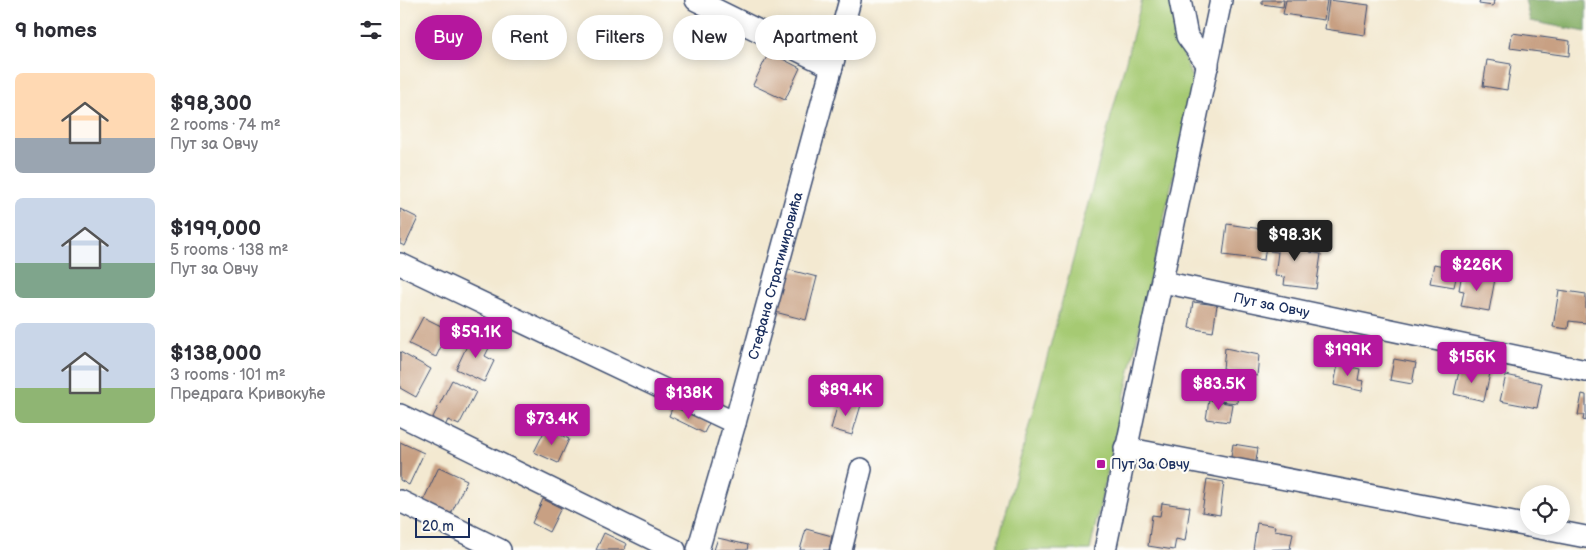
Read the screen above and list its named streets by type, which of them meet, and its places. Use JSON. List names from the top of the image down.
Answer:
{
  "streets": {
    "street": ["Стефана Стратимировића", "Пут за Овчу"]
  },
  "places": {
    "transit": ["Пут За Овчу"]
  },
  "scale_bar": "20 m",
  "page": {
    "heading": "9 homes",
    "chip": [
      "Buy",
      "Rent",
      "Filters",
      "New",
      "Apartment"
    ],
    "list": [
      {
        "name": "$98,300",
        "note": "2 rooms · 74 m² · Пут за Овчу"
      },
      {
        "name": "$199,000",
        "note": "5 rooms · 138 m² · Пут за Овчу"
      },
      {
        "name": "$138,000",
        "note": "3 rooms · 101 m² · Предрага Кривокуће"
      }
    ],
    "price": [
      "$98.3K",
      "$226K",
      "$59.1K",
      "$199K",
      "$156K",
      "$83.5K",
      "$89.4K",
      "$138K",
      "$73.4K"
    ],
    "scale": "20 m"
  }
}
